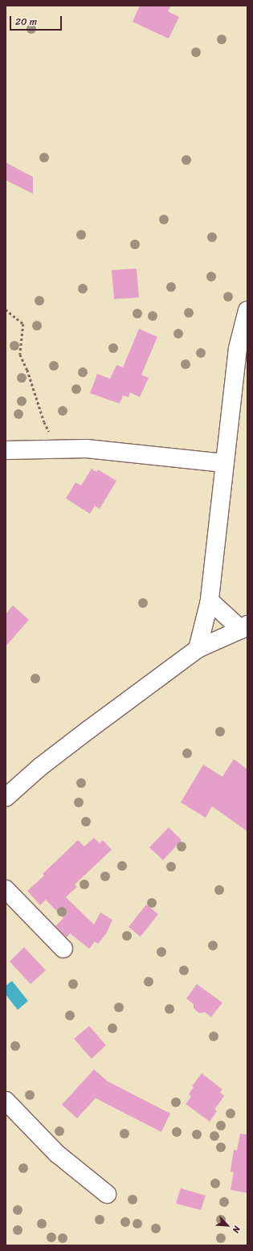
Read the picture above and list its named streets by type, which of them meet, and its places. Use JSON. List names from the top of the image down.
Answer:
{
  "scale_bar": "20 m",
  "north": "bottom right"
}
